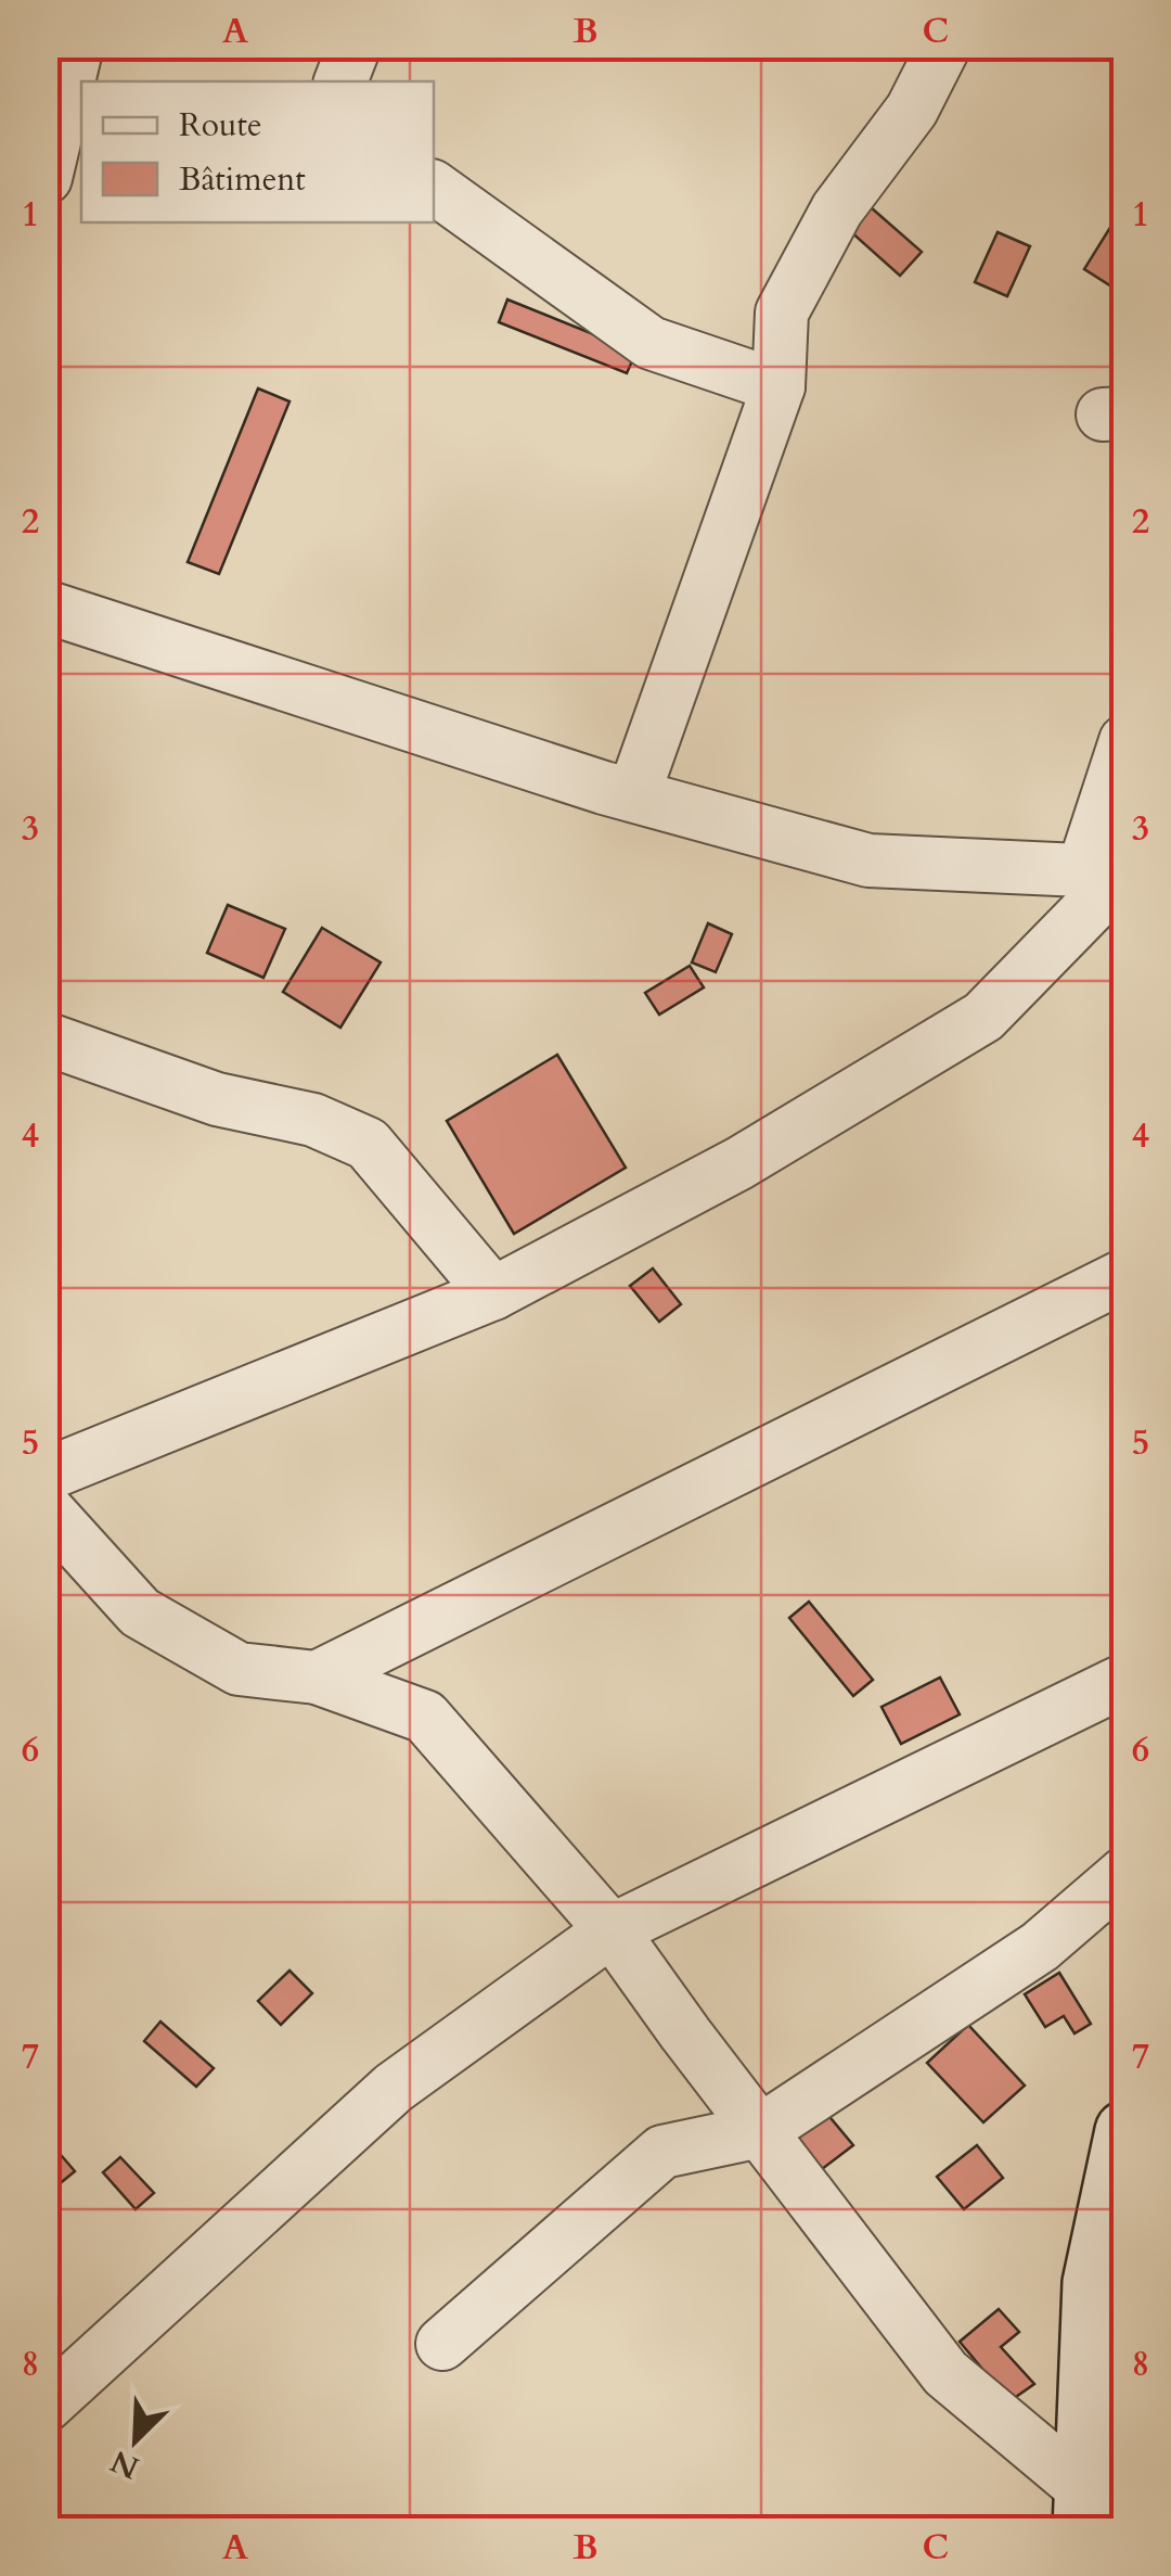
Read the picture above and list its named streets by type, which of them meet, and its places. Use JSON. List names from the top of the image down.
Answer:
{
  "legend": ["Route", "Bâtiment"],
  "north": "bottom left",
  "grid": {
    "columns": ["A", "B", "C"],
    "rows": [
      "1",
      "2",
      "3",
      "4",
      "5",
      "6",
      "7",
      "8"
    ]
  }
}
